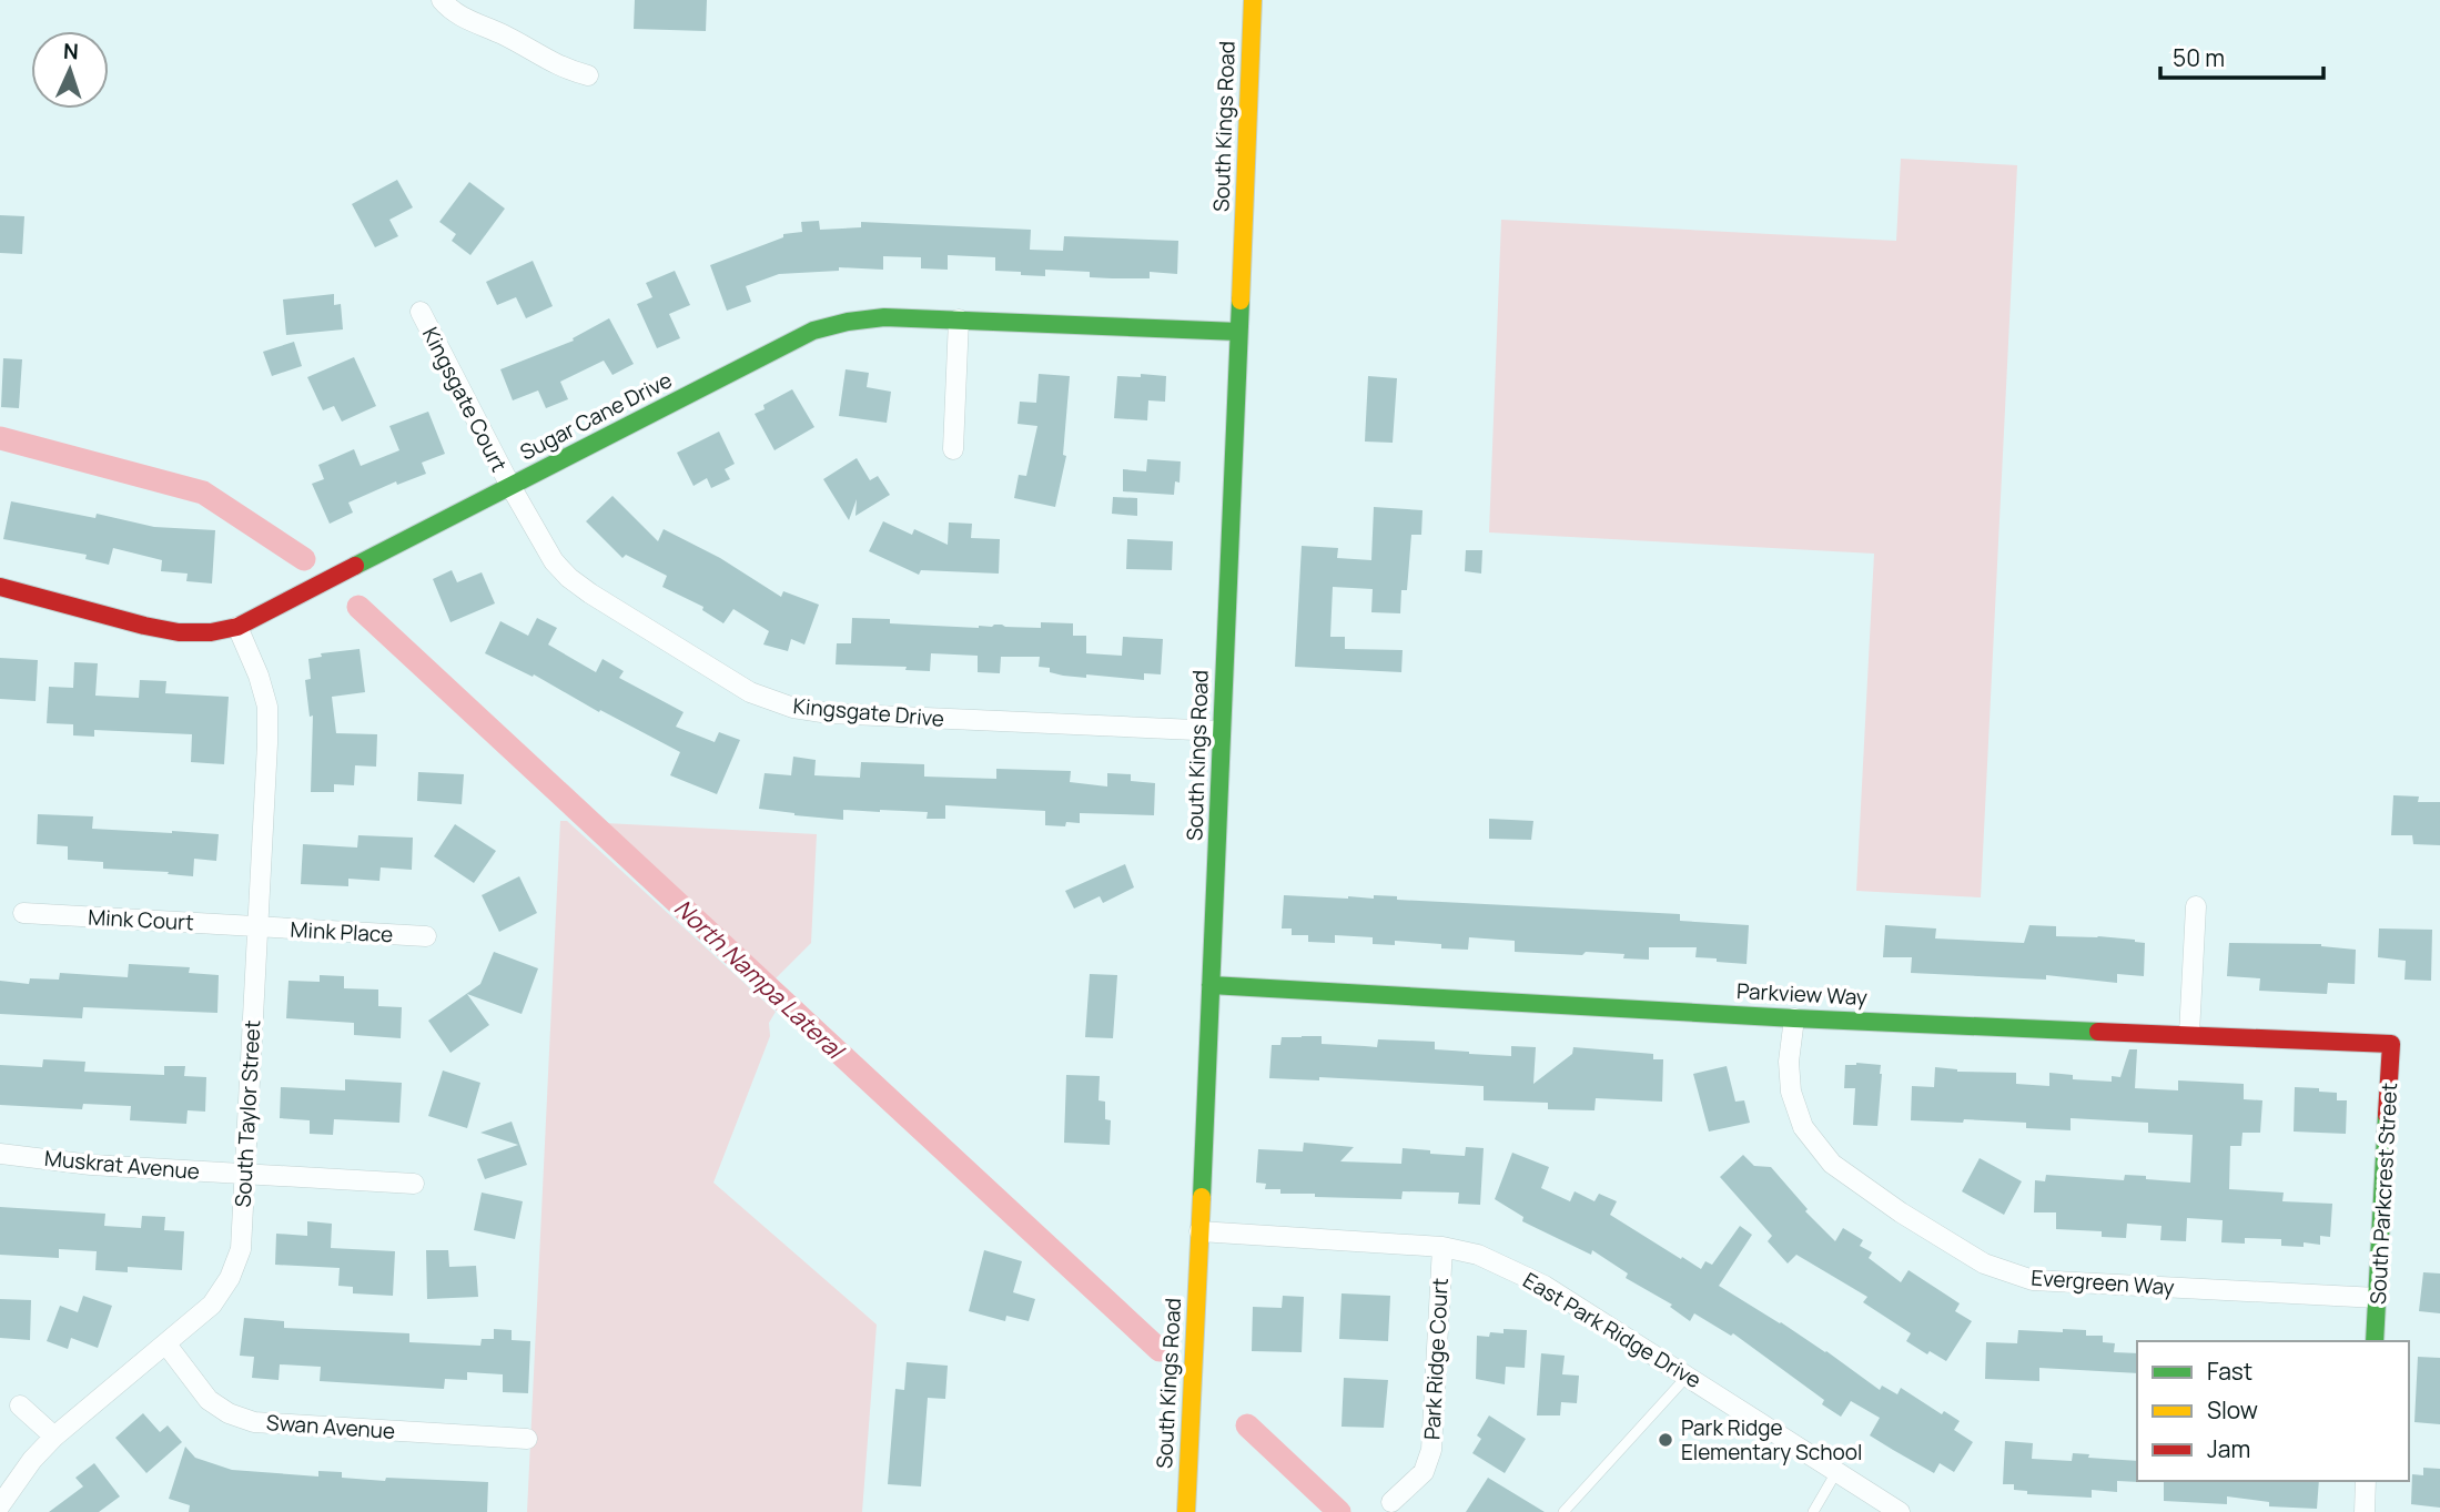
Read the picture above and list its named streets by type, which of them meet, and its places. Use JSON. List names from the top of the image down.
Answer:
{
  "streets": {
    "street": [
      "South Kings Road",
      "Kingsgate Court",
      "Sugar Cane Drive",
      "Kingsgate Drive",
      "Mink Court",
      "Mink Place",
      "Parkview Way",
      "South Taylor Street",
      "Muskrat Avenue",
      "South Parkcrest Street",
      "Evergreen Way",
      "East Park Ridge Drive",
      "Park Ridge Court",
      "Swan Avenue"
    ]
  },
  "crossings": [
    ["South Kings Road", "Sugar Cane Drive"],
    ["South Kings Road", "Kingsgate Drive"],
    ["South Kings Road", "Parkview Way"],
    ["South Kings Road", "East Park Ridge Drive"],
    ["Kingsgate Court", "Sugar Cane Drive"],
    ["Kingsgate Court", "Kingsgate Drive"],
    ["Sugar Cane Drive", "Kingsgate Drive"],
    ["Sugar Cane Drive", "South Taylor Street"],
    ["Mink Court", "Mink Place"],
    ["Mink Court", "South Taylor Street"],
    ["Mink Place", "South Taylor Street"],
    ["Parkview Way", "South Parkcrest Street"],
    ["Parkview Way", "Evergreen Way"],
    ["South Taylor Street", "Muskrat Avenue"],
    ["South Taylor Street", "Swan Avenue"],
    ["South Parkcrest Street", "Evergreen Way"],
    ["East Park Ridge Drive", "Park Ridge Court"]
  ],
  "water": ["North Nampa Lateral"],
  "places": ["Park Ridge Elementary School"],
  "legend": ["Fast", "Slow", "Jam"],
  "scale_bar": "50 m",
  "north": "top"
}
